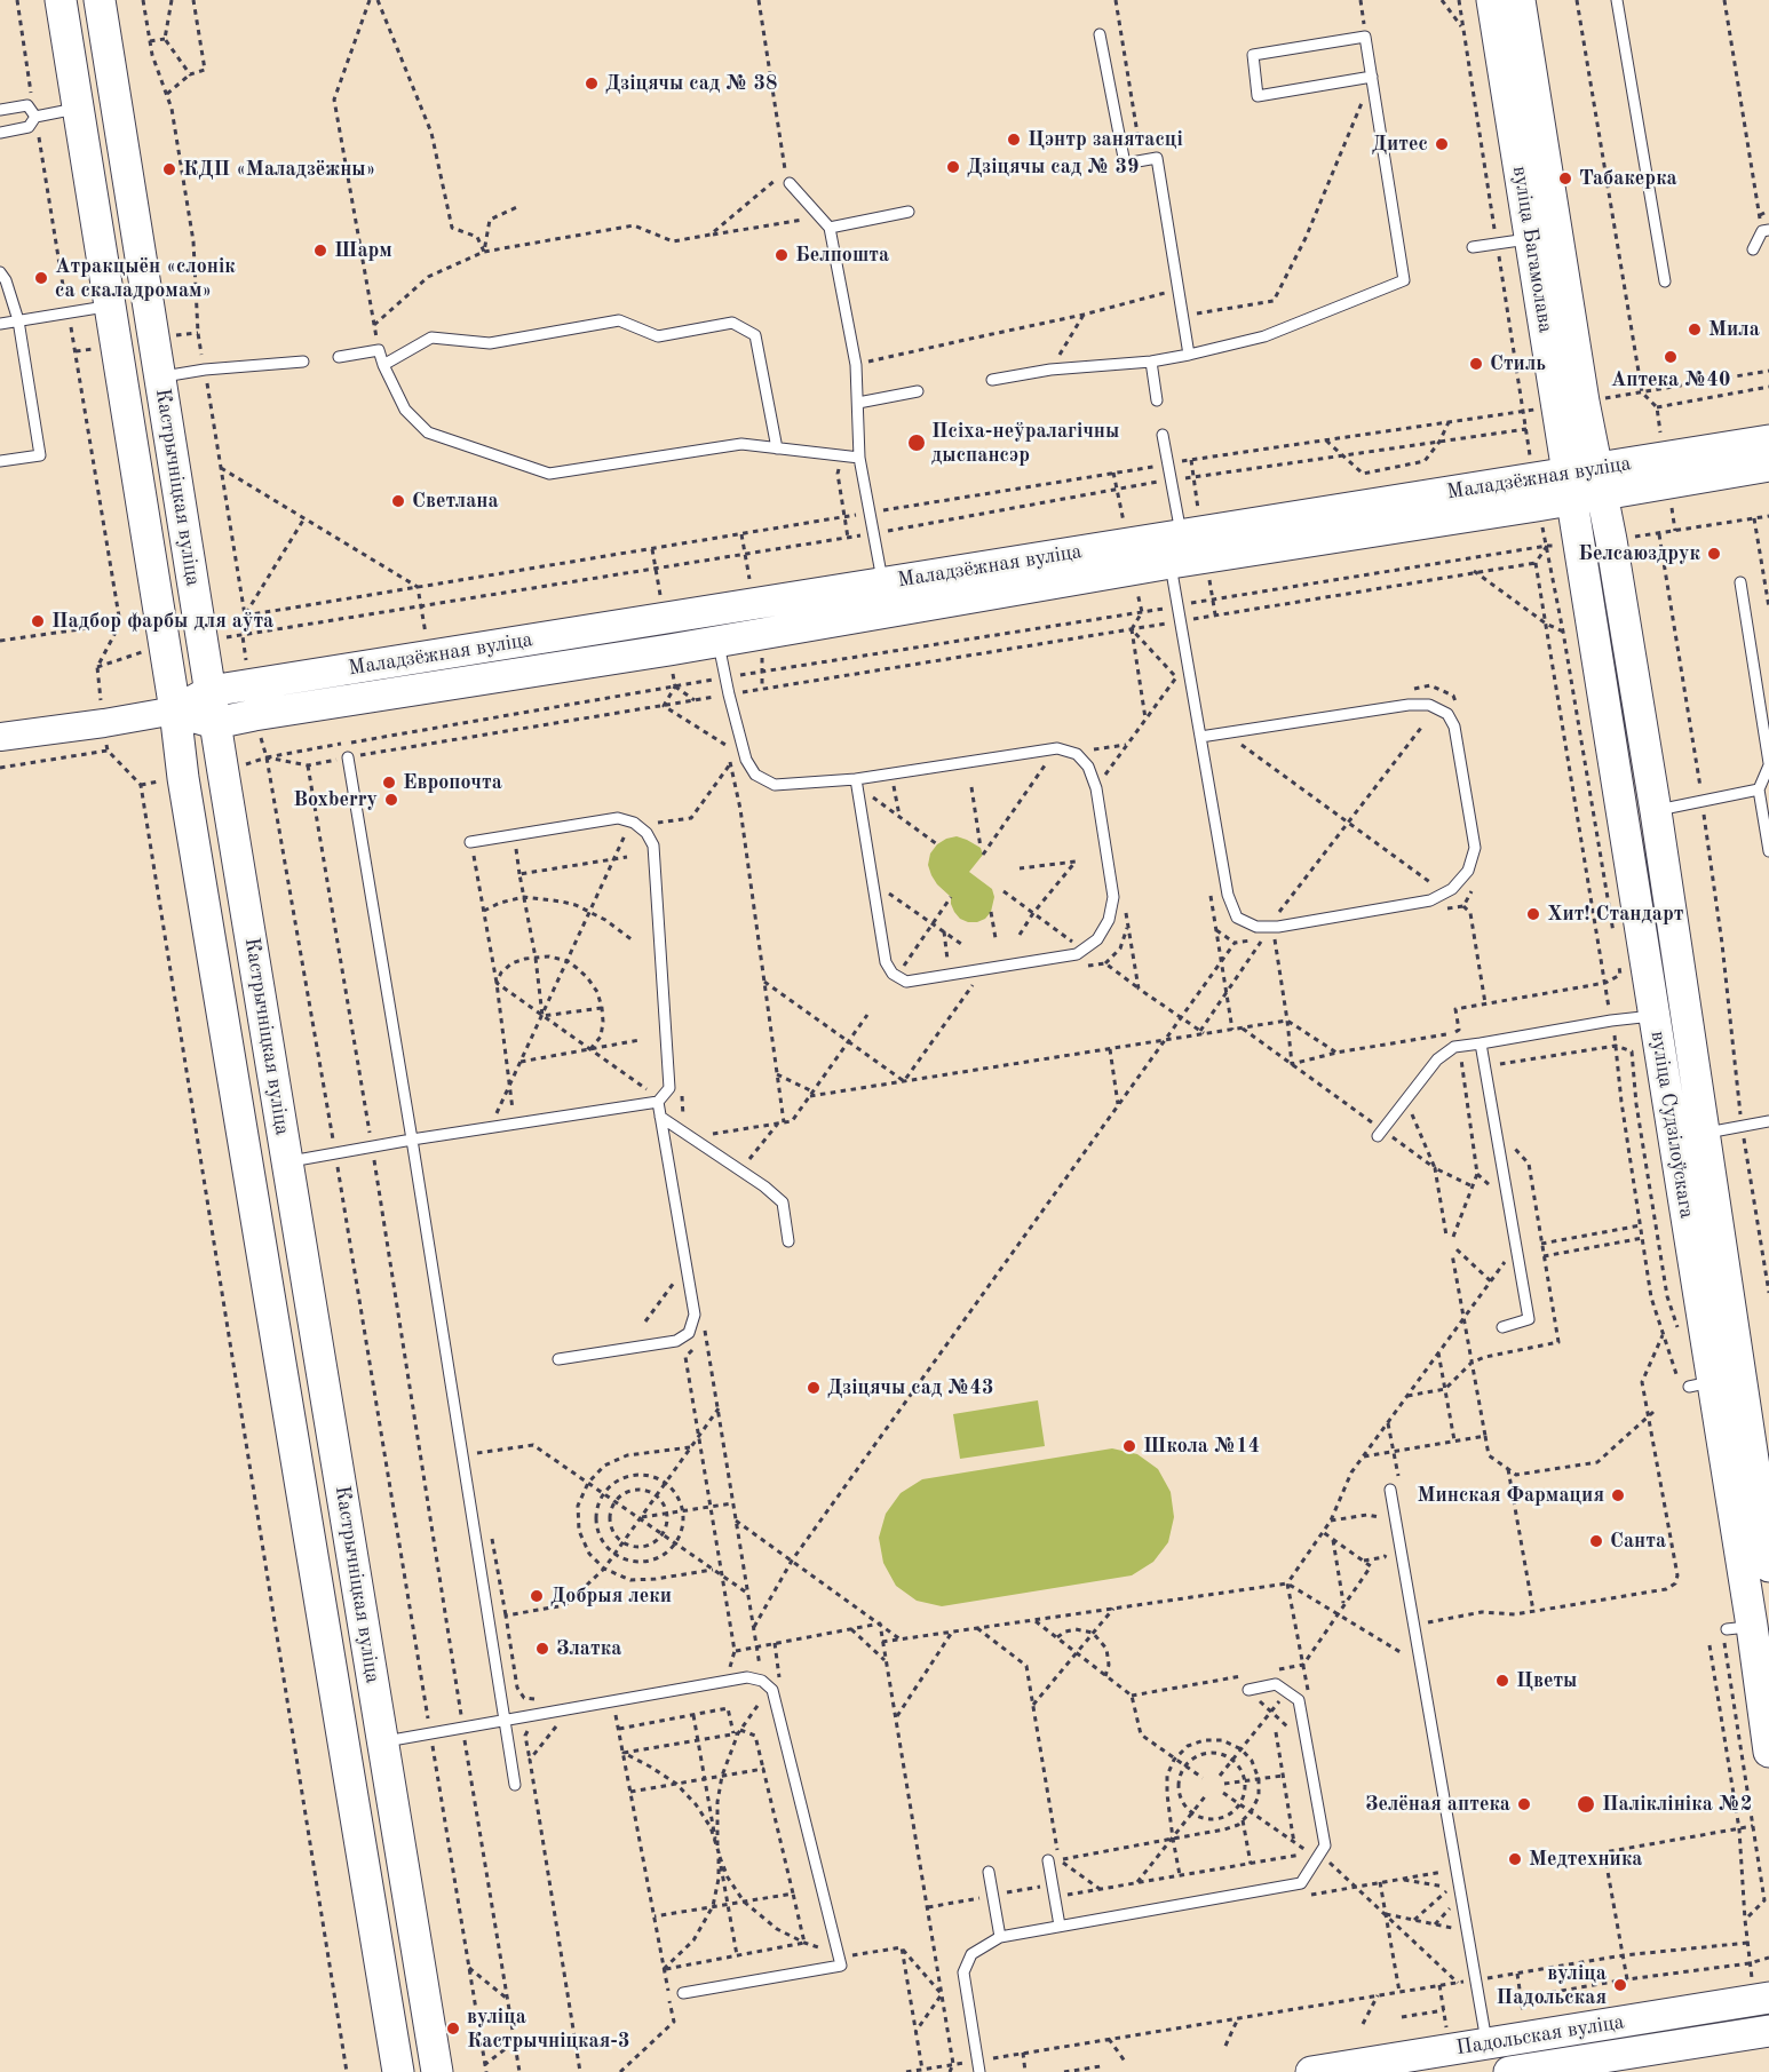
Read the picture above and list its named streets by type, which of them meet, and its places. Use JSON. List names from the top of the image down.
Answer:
{
  "streets": {
    "main road": [
      "вуліца Багамолава",
      "Маладзёжная вуліца",
      "Кастрычніцкая вуліца",
      "вуліца Судзілоўскага",
      "Падольская вуліца"
    ]
  },
  "crossings": [
    ["вуліца Багамолава", "Маладзёжная вуліца"],
    ["вуліца Багамолава", "вуліца Судзілоўскага"],
    ["Маладзёжная вуліца", "Кастрычніцкая вуліца"],
    ["Маладзёжная вуліца", "вуліца Судзілоўскага"]
  ],
  "places": [
    "Дзіцячы сад № 38",
    "Цэнтр занятасці",
    "Дитес",
    "Дзіцячы сад № 39",
    "КДП «Маладзёжны»",
    "Табакерка",
    "Шарм",
    "Белпошта",
    "Атракцыён «слонік са скаладромам»",
    "Мила",
    "Аптека №40",
    "Стиль",
    "Псіха-неўралагічны дыспансэр",
    "Светлана",
    "Белсаюздрук",
    "Падбор фарбы для аўта",
    "Европочта",
    "Boxberry",
    "Хит! Стандарт",
    "Дзіцячы сад №43",
    "Школа №14",
    "Минская Фармация",
    "Санта",
    "Добрыя леки",
    "Златка",
    "Цветы",
    "Зелёная аптека",
    "Паліклініка №2",
    "Медтехника",
    "вуліца Падольская",
    "вуліца Кастрычніцкая-3"
  ]
}
